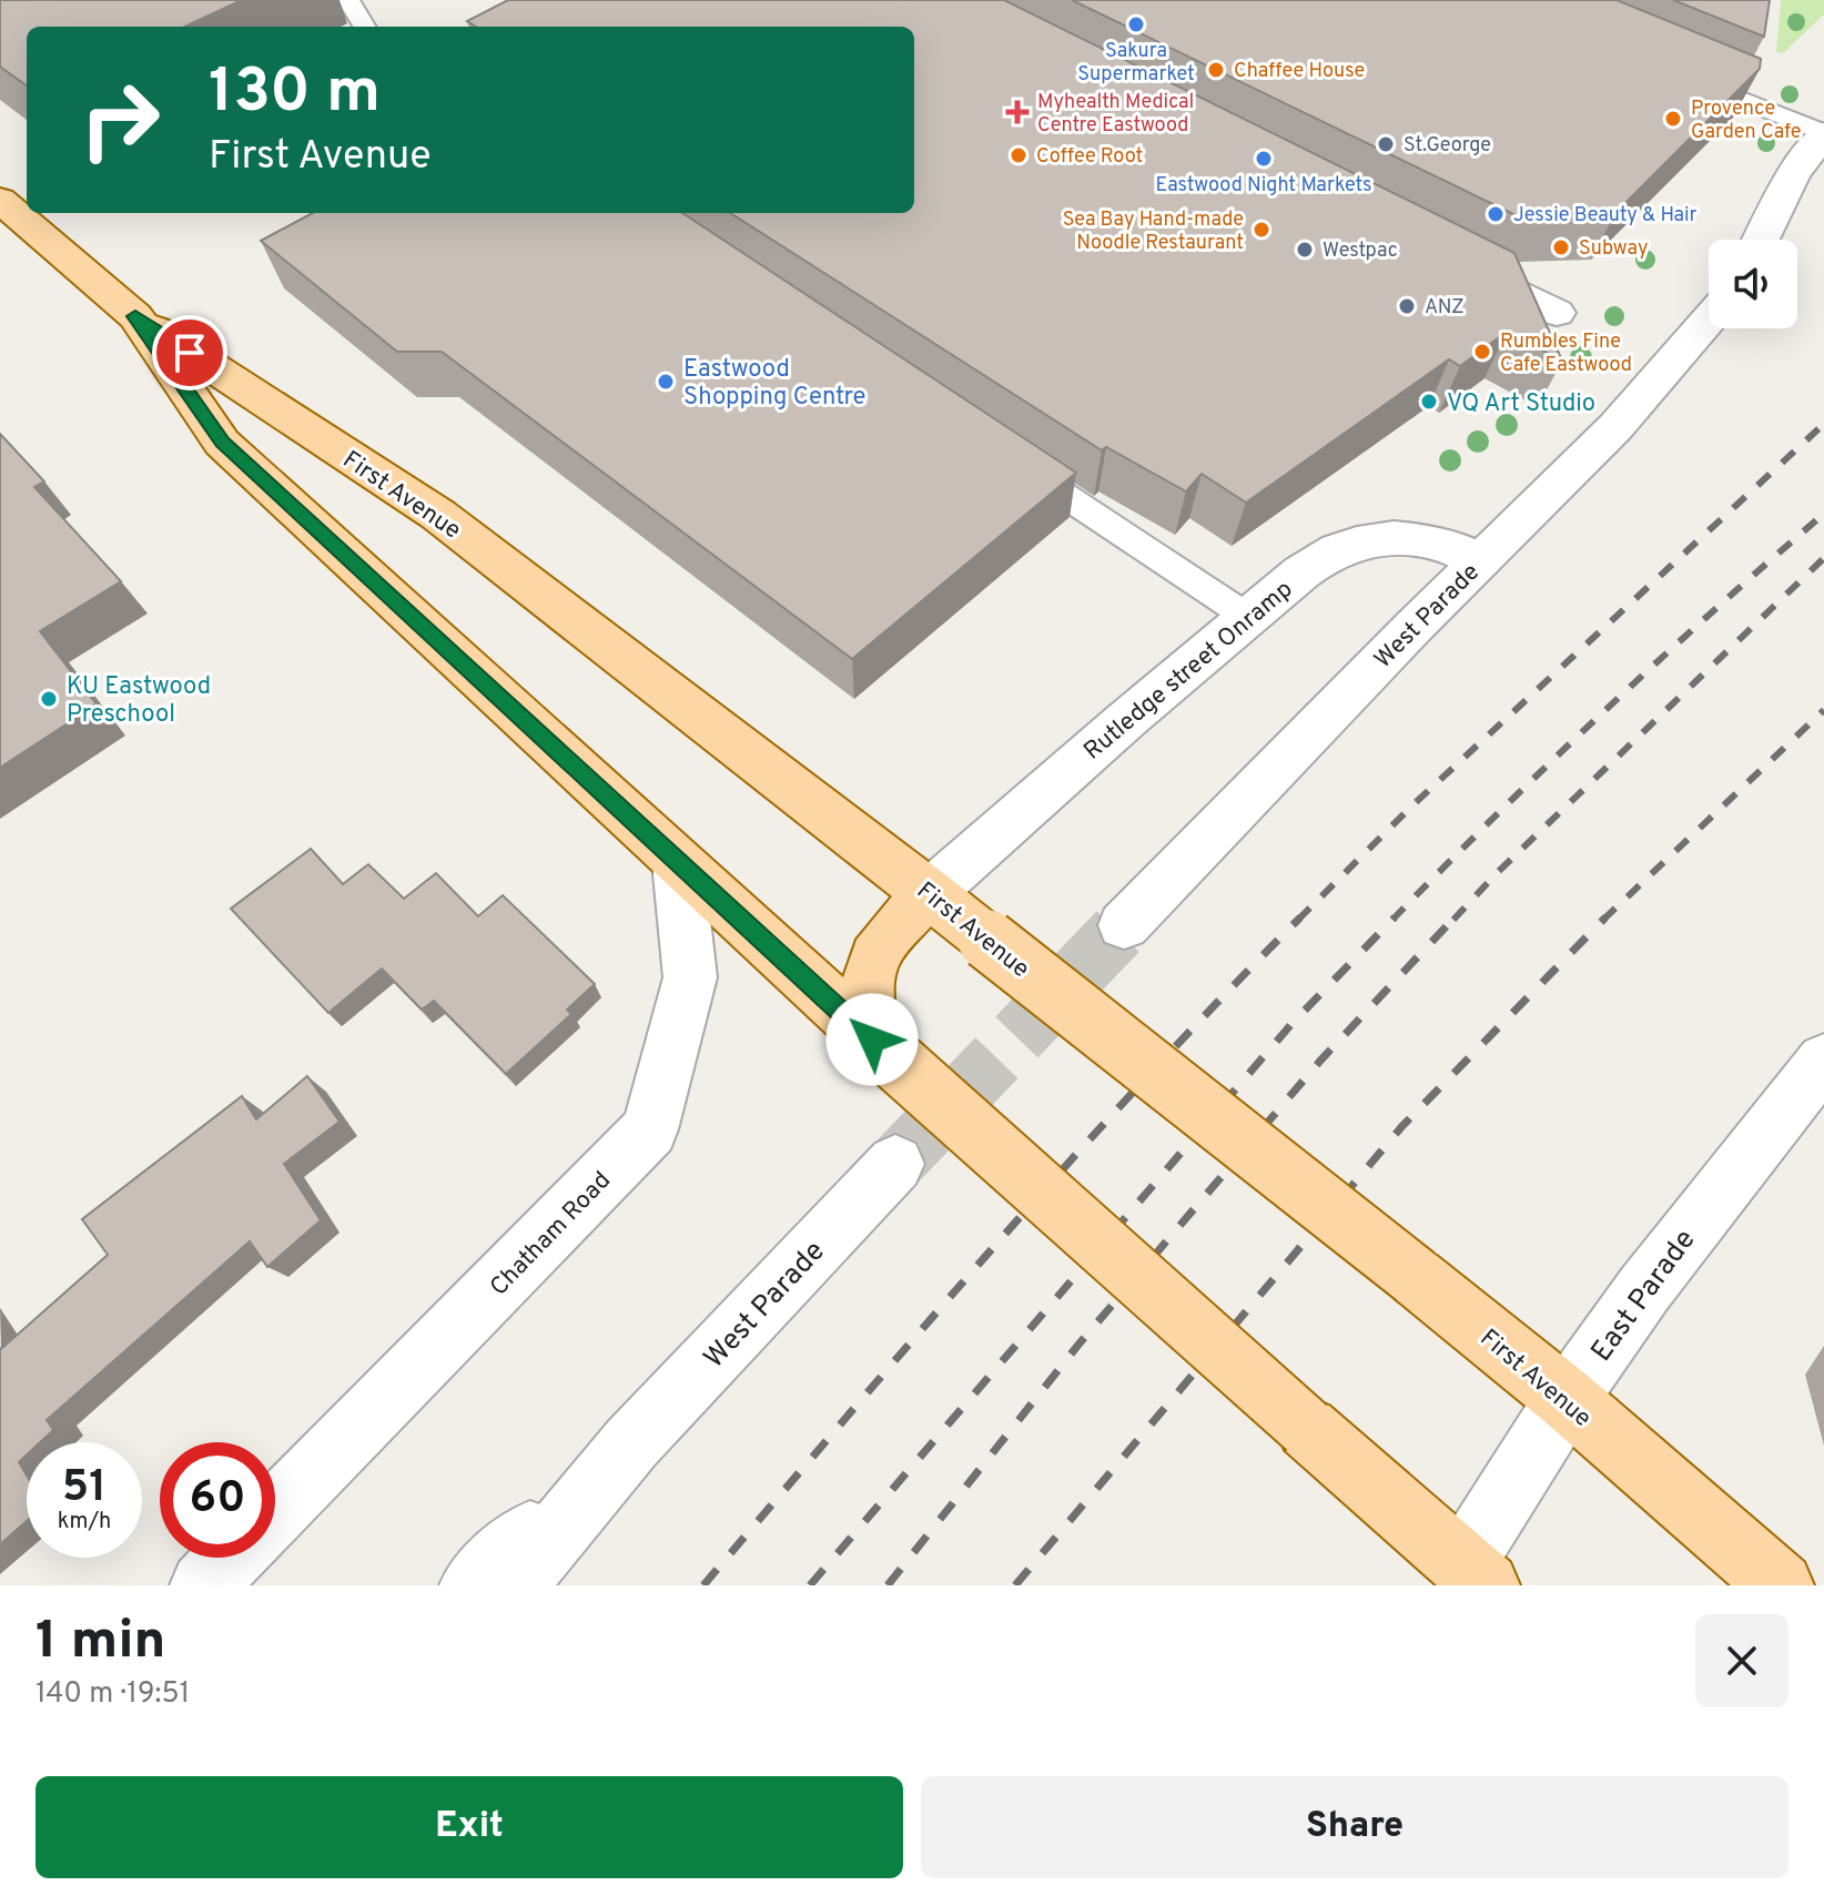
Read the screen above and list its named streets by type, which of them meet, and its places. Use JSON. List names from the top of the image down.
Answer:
{
  "streets": {
    "main road": ["First Avenue"],
    "street": [
      "West Parade",
      "Rutledge street Onramp",
      "Chatham Road",
      "East Parade"
    ]
  },
  "crossings": [
    ["First Avenue", "Rutledge street Onramp"],
    ["First Avenue", "East Parade"],
    ["West Parade", "Rutledge street Onramp"]
  ],
  "places": {
    "other": [
      "Sakura Supermarket",
      "Chaffee House",
      "Provence Garden Cafe",
      "St.George",
      "Coffee Root",
      "Eastwood Night Markets",
      "Jessie Beauty & Hair",
      "Sea Bay Hand-made Noodle Restaurant",
      "Subway",
      "Westpac",
      "ANZ",
      "Rumbles Fine Cafe Eastwood",
      "Eastwood Shopping Centre",
      "VQ Art Studio",
      "KU Eastwood Preschool"
    ],
    "health": ["Myhealth Medical Centre Eastwood"]
  },
  "page": {
    "turn": ["130 m", "First Avenue"],
    "speed": "51 km/h",
    "limit": "60",
    "heading": ["1 min", "140 m · 19:51"],
    "buttons": ["Exit", "Share"]
  }
}
